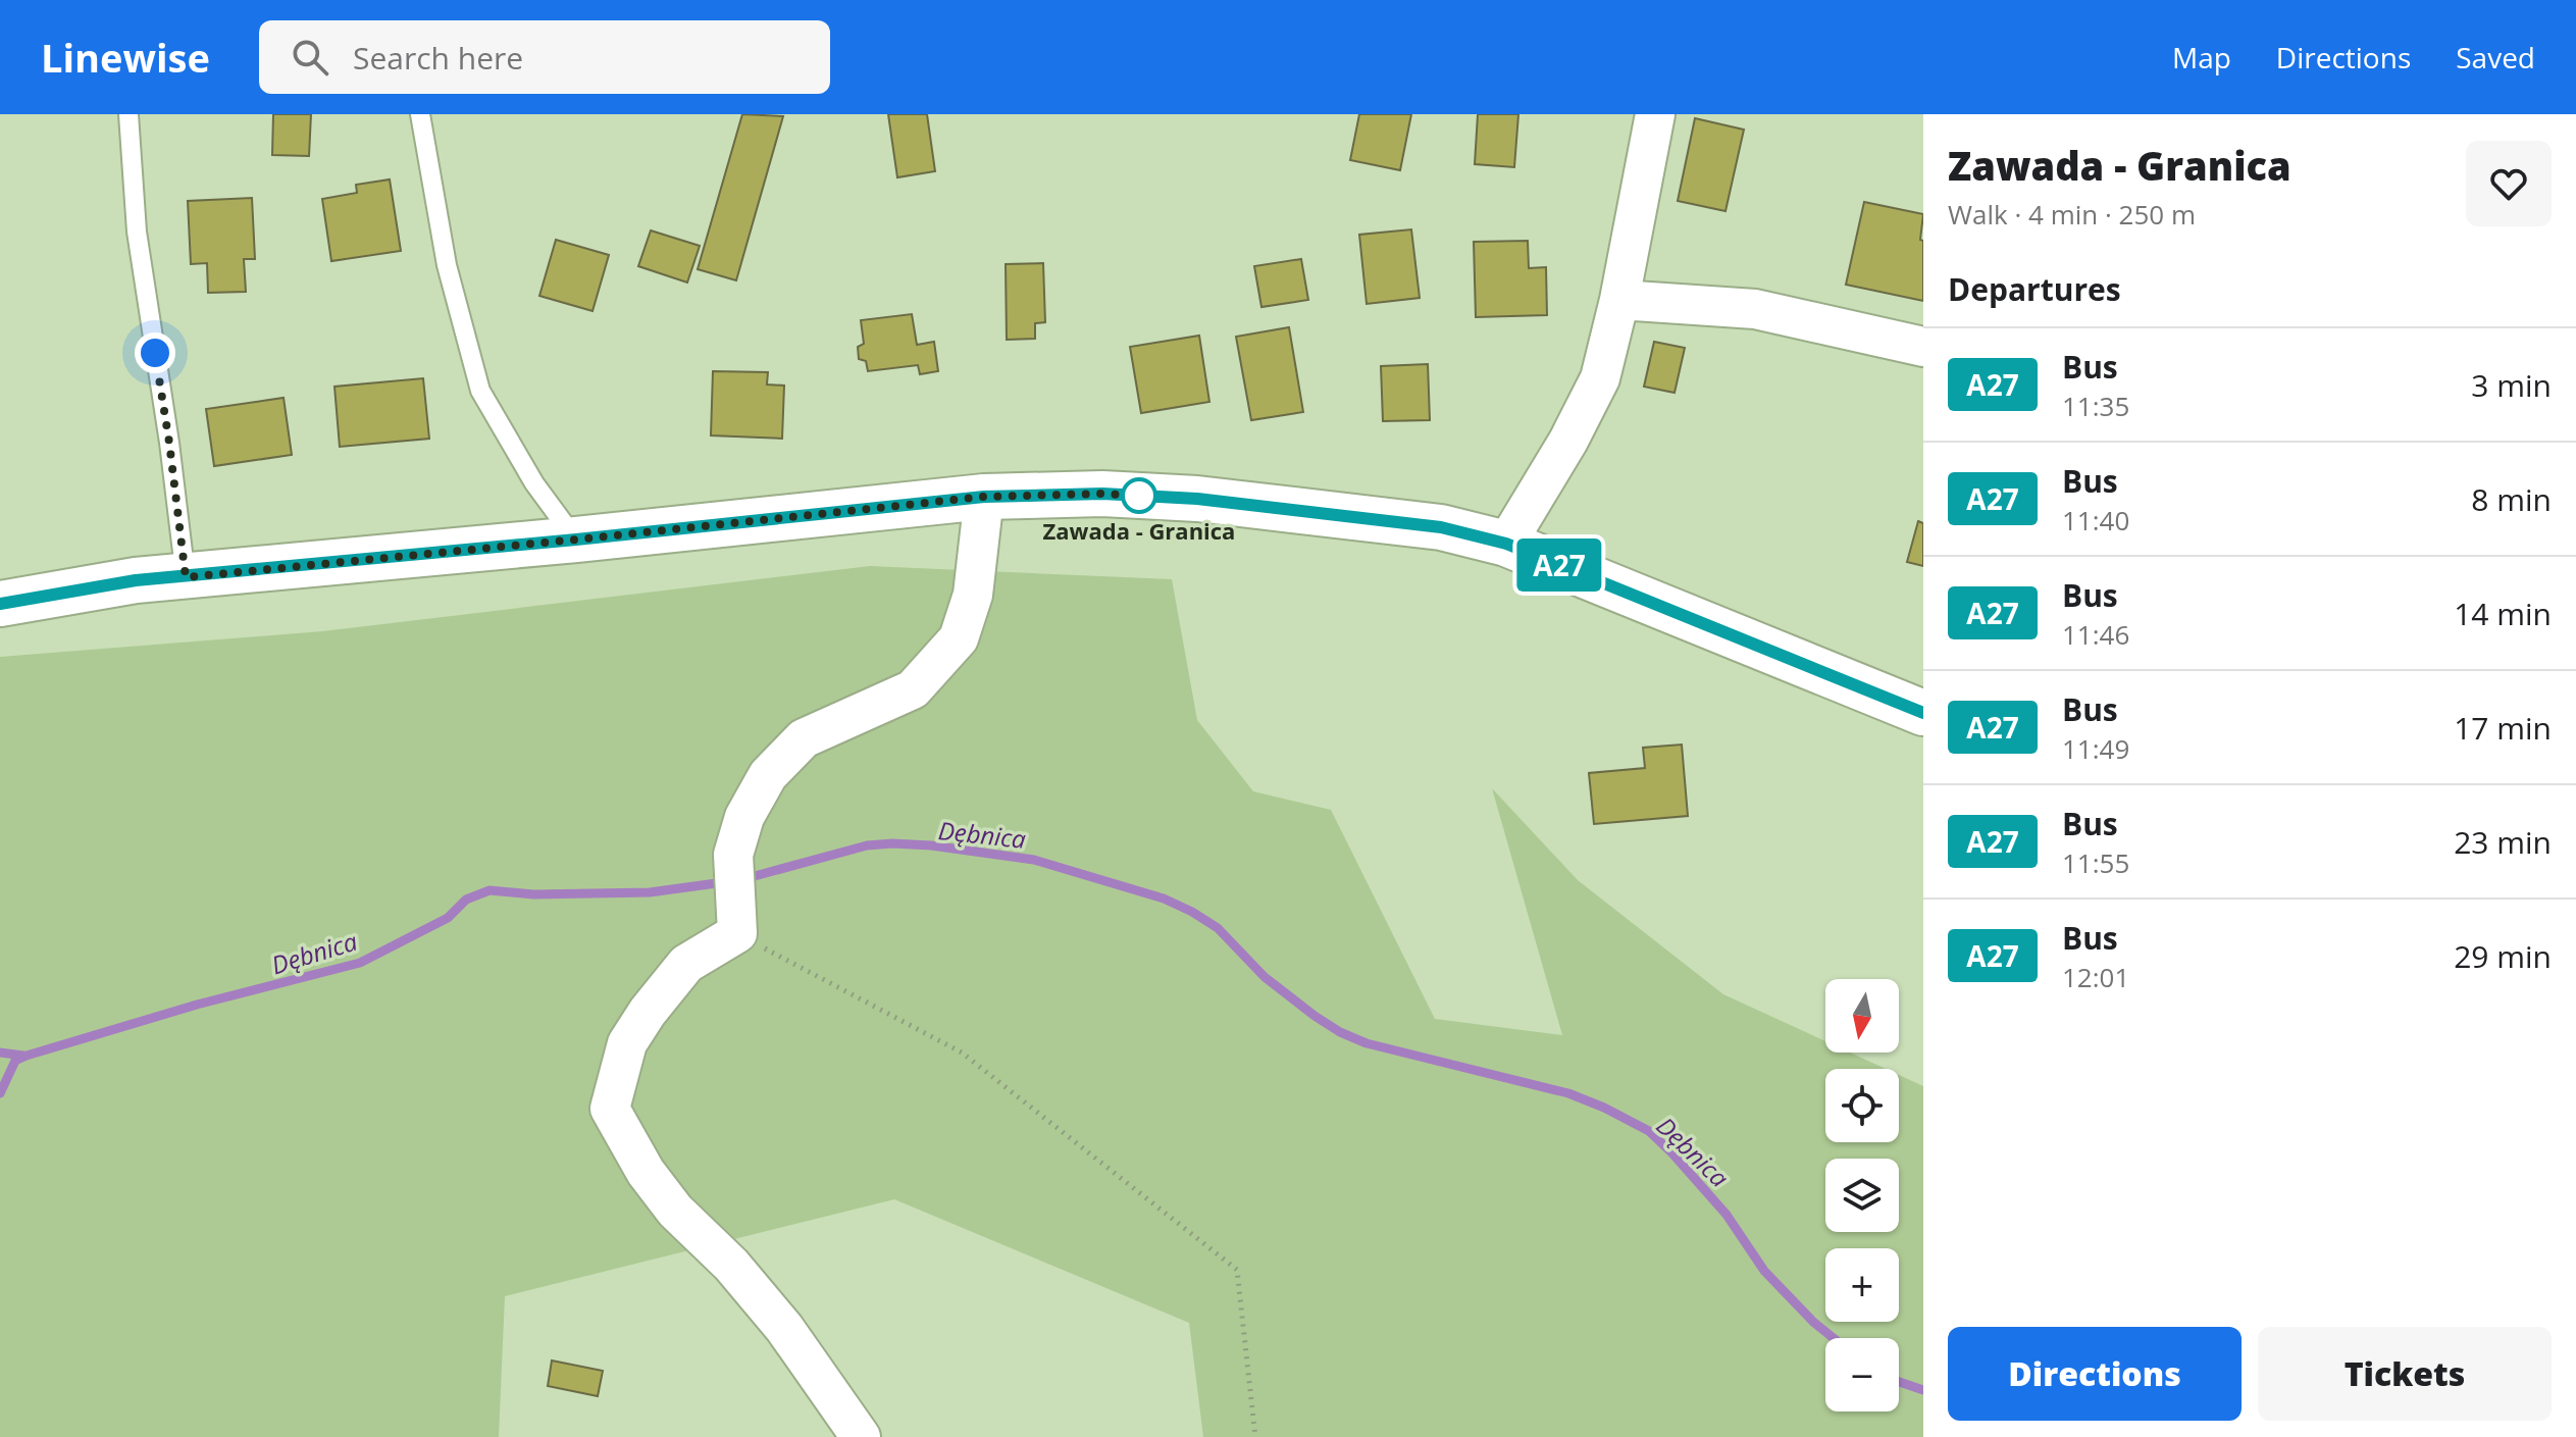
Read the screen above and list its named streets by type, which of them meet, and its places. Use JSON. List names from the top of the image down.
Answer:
{
  "water": ["Dębnica"],
  "places": ["Zawada - Granica"],
  "lines": ["bus line A27"],
  "north": "bottom",
  "page": {
    "header": "Linewise",
    "search": "Search here",
    "nav": ["Map", "Directions", "Saved"],
    "on_map": "A27",
    "heading": [
      ["Zawada - Granica", "Walk · 4 min · 250 m"],
      "Departures"
    ],
    "list": [
      {
        "mark": "A27",
        "name": "Bus",
        "note": "11:35",
        "value": "3 min"
      },
      {
        "mark": "A27",
        "name": "Bus",
        "note": "11:40",
        "value": "8 min"
      },
      {
        "mark": "A27",
        "name": "Bus",
        "note": "11:46",
        "value": "14 min"
      },
      {
        "mark": "A27",
        "name": "Bus",
        "note": "11:49",
        "value": "17 min"
      },
      {
        "mark": "A27",
        "name": "Bus",
        "note": "11:55",
        "value": "23 min"
      },
      {
        "mark": "A27",
        "name": "Bus",
        "note": "12:01",
        "value": "29 min"
      }
    ],
    "map_buttons": ["+", "−"],
    "buttons": ["Directions", "Tickets"]
  }
}
